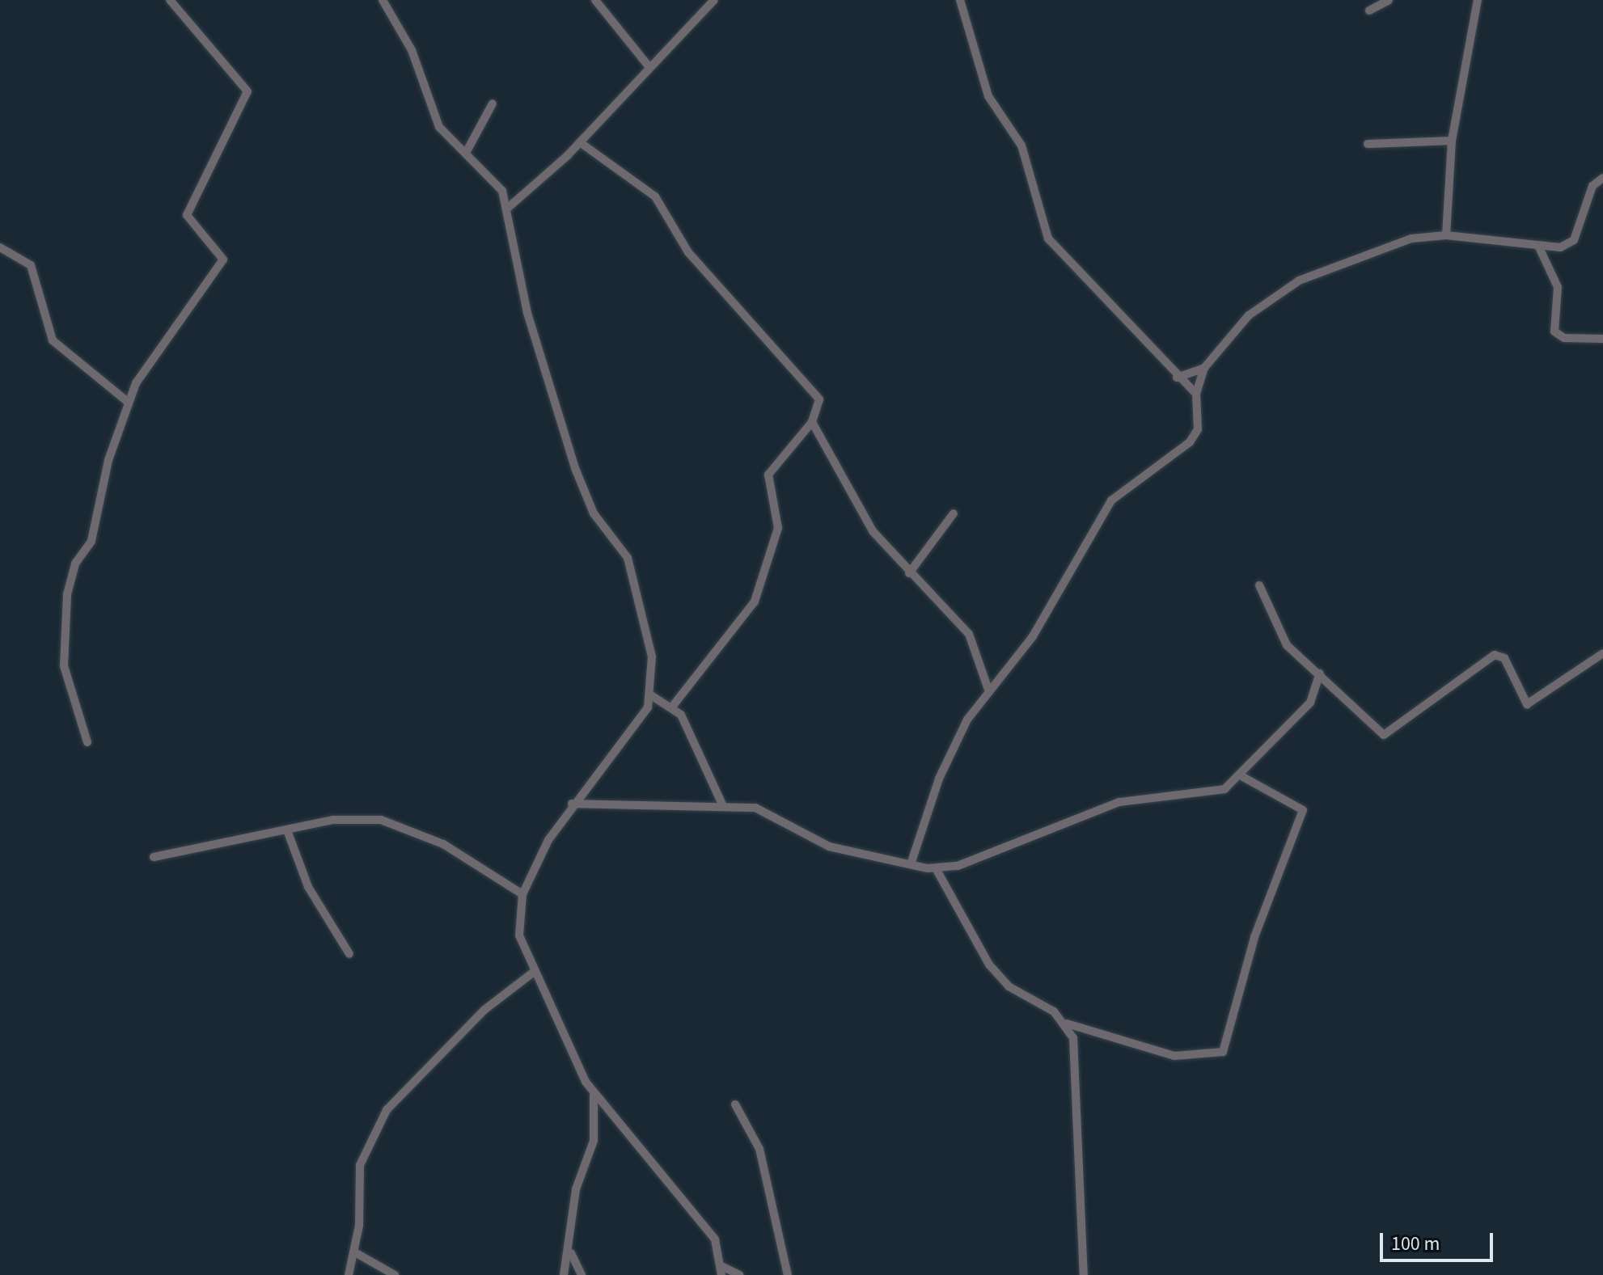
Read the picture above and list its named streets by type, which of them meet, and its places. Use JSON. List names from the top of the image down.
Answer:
{
  "scale_bar": "100 m"
}
